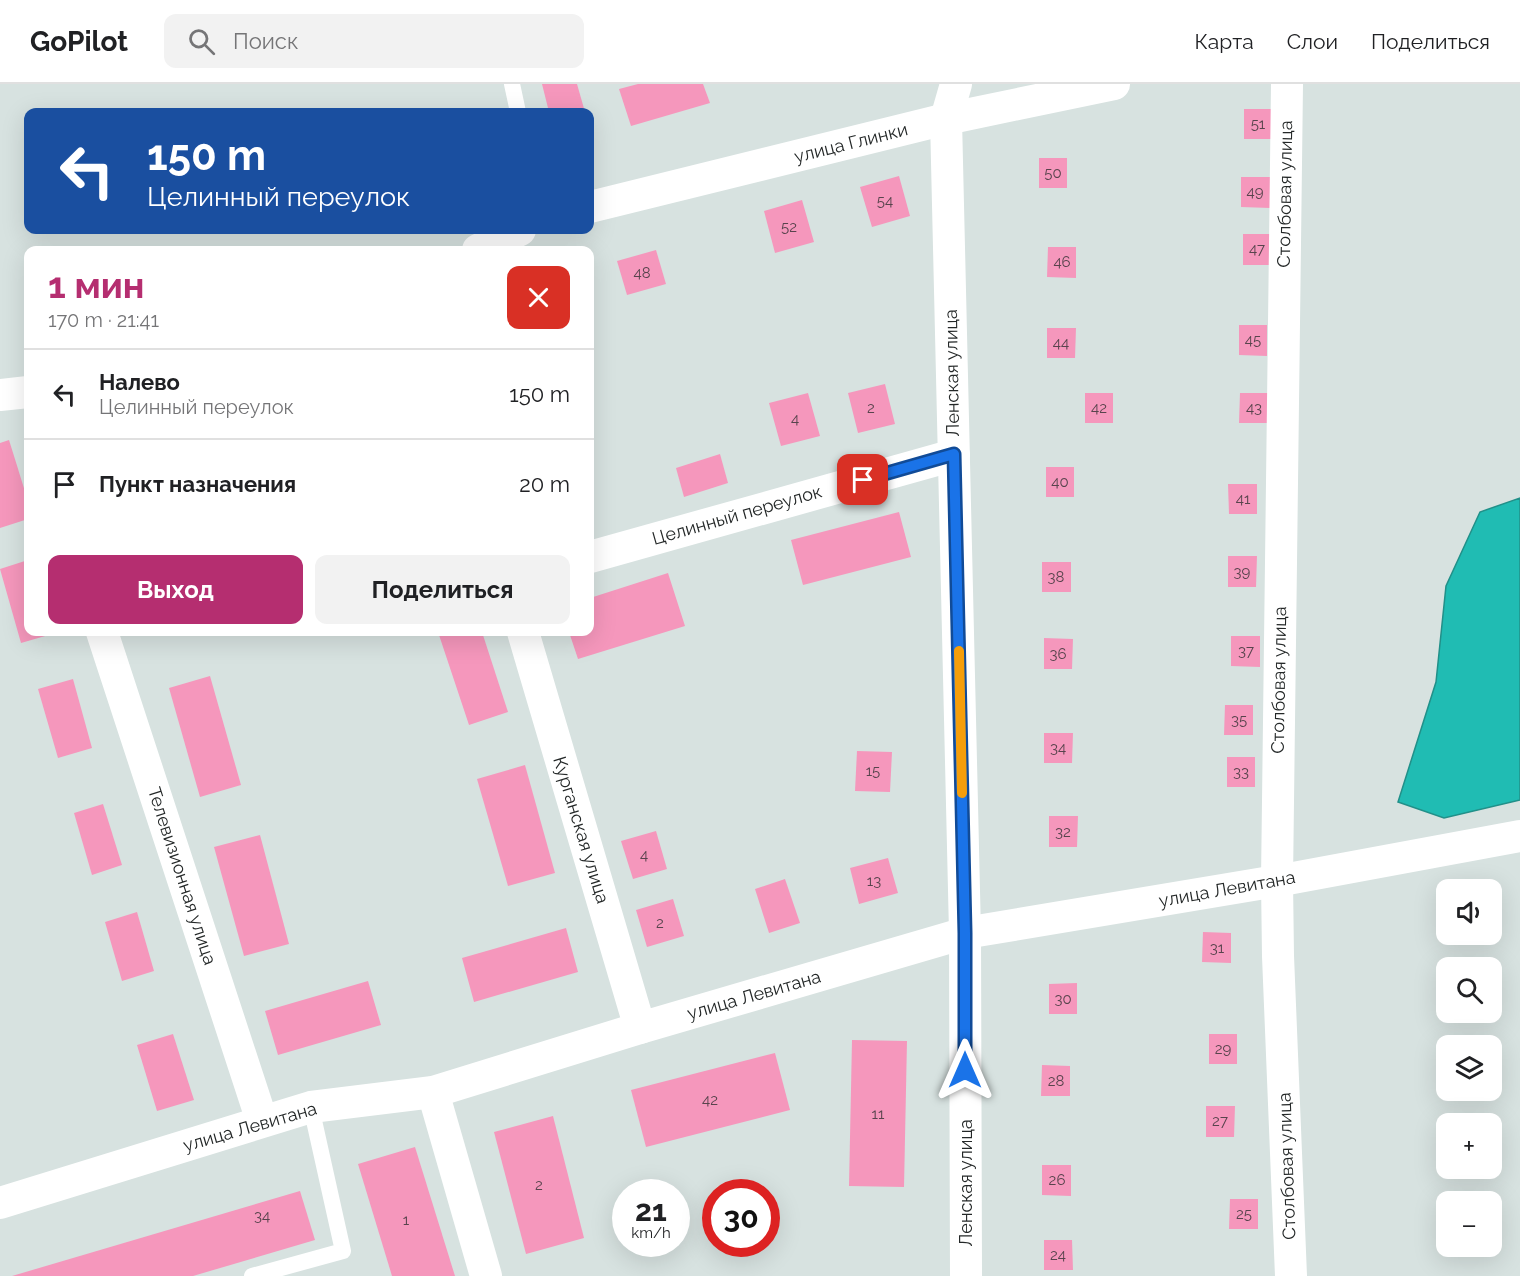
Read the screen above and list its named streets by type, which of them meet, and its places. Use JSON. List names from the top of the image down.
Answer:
{
  "streets": {
    "street": [
      "улица Глинки",
      "Столбовая улица",
      "Ленская улица",
      "Целинный переулок",
      "Курганская улица",
      "Телевизионная улица",
      "улица Левитана"
    ]
  },
  "crossings": [
    ["улица Глинки", "Ленская улица"],
    ["Столбовая улица", "улица Левитана"],
    ["Ленская улица", "Целинный переулок"],
    ["Ленская улица", "улица Левитана"],
    ["Курганская улица", "улица Левитана"],
    ["Телевизионная улица", "улица Левитана"]
  ],
  "house_numbers": [
    "51",
    "50",
    "49",
    "54",
    "52",
    "47",
    "46",
    "48",
    "45",
    "44",
    "2",
    "42",
    "43",
    "4",
    "40",
    "41",
    "39",
    "38",
    "37",
    "36",
    "35",
    "34",
    "15",
    "33",
    "32",
    "4",
    "13",
    "2",
    "31",
    "30",
    "29",
    "28",
    "42",
    "11",
    "27",
    "26",
    "2",
    "25",
    "34",
    "1",
    "24"
  ],
  "page": {
    "header": "GoPilot",
    "search": "Поиск",
    "nav": ["Карта", "Слои", "Поделиться"],
    "turn": ["150 m", "Целинный переулок"],
    "heading": ["1 мин", "170 m · 21:41"],
    "list": [
      {
        "name": "Налево",
        "note": "Целинный переулок",
        "value": "150 m"
      },
      {
        "name": "Пункт назначения",
        "value": "20 m"
      }
    ],
    "buttons": ["Выход", "Поделиться"],
    "map_buttons": ["+", "−"],
    "speed": "21 km/h",
    "limit": "30"
  }
}
